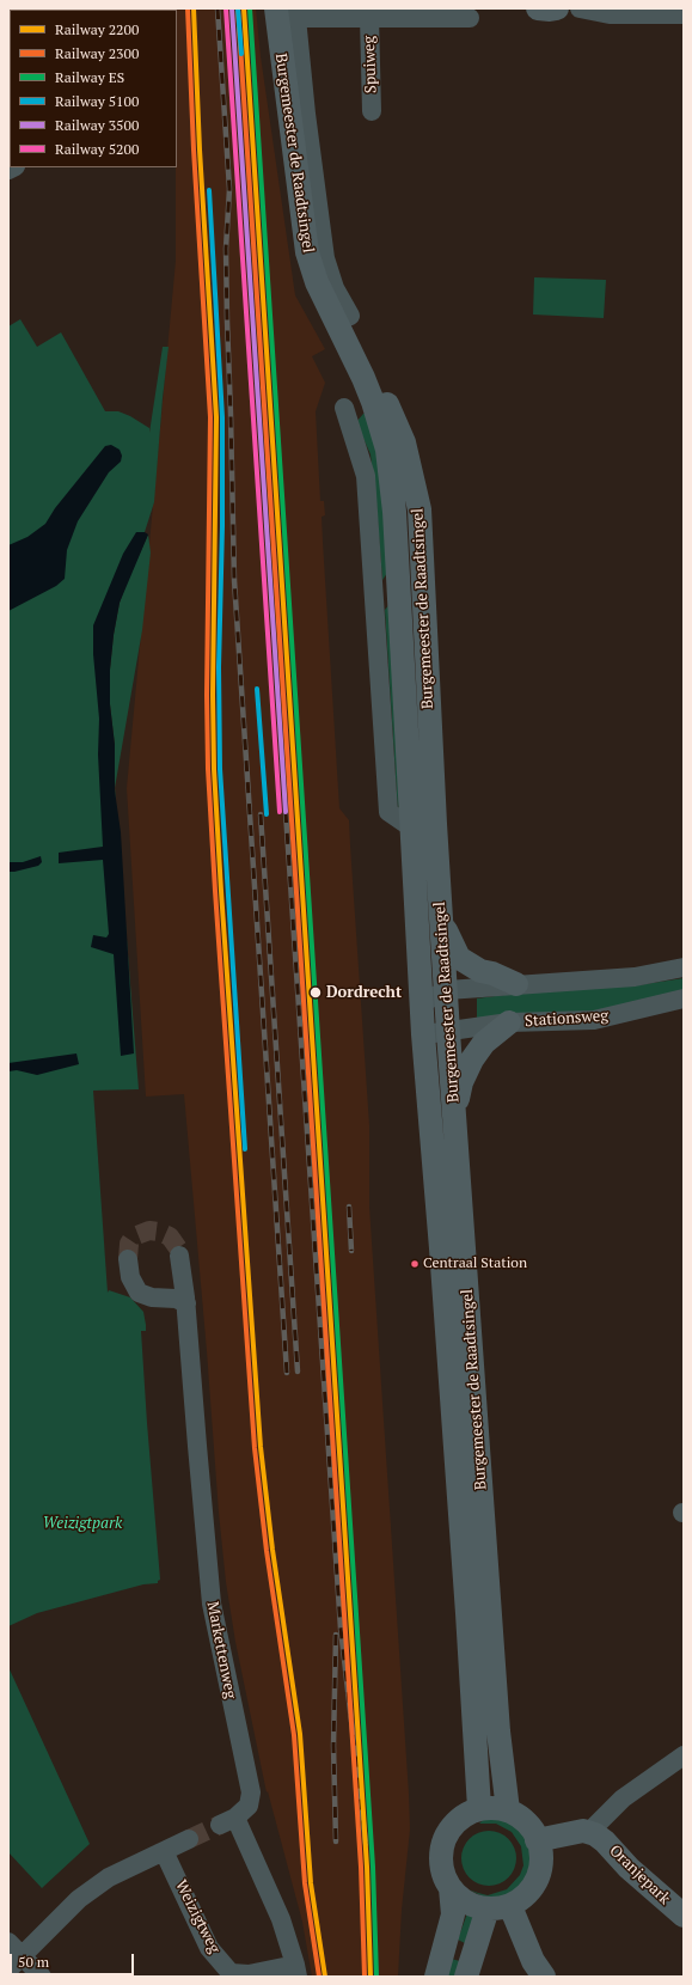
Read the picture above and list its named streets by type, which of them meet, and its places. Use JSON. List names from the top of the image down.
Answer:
{
  "streets": {
    "main road": ["Burgemeester de Raadtsingel", "Oranjepark"],
    "street": [
      "Spuiweg",
      "Stationsweg",
      "Markettenweg",
      "Weizigtweg"
    ]
  },
  "crossings": [
    ["Spuiweg", "Burgemeester de Raadtsingel"],
    ["Burgemeester de Raadtsingel", "Stationsweg"],
    ["Markettenweg", "Weizigtweg"]
  ],
  "parks": ["Weizigtpark"],
  "places": ["Dordrecht", "Centraal Station"],
  "lines": [
    "rail line 2200",
    "rail line 2300",
    "rail line ES",
    "rail line 5100",
    "rail line 3500",
    "rail line 5200"
  ],
  "legend": [
    "Railway 2200",
    "Railway 2300",
    "Railway ES",
    "Railway 5100",
    "Railway 3500",
    "Railway 5200"
  ],
  "scale_bar": "50 m"
}
